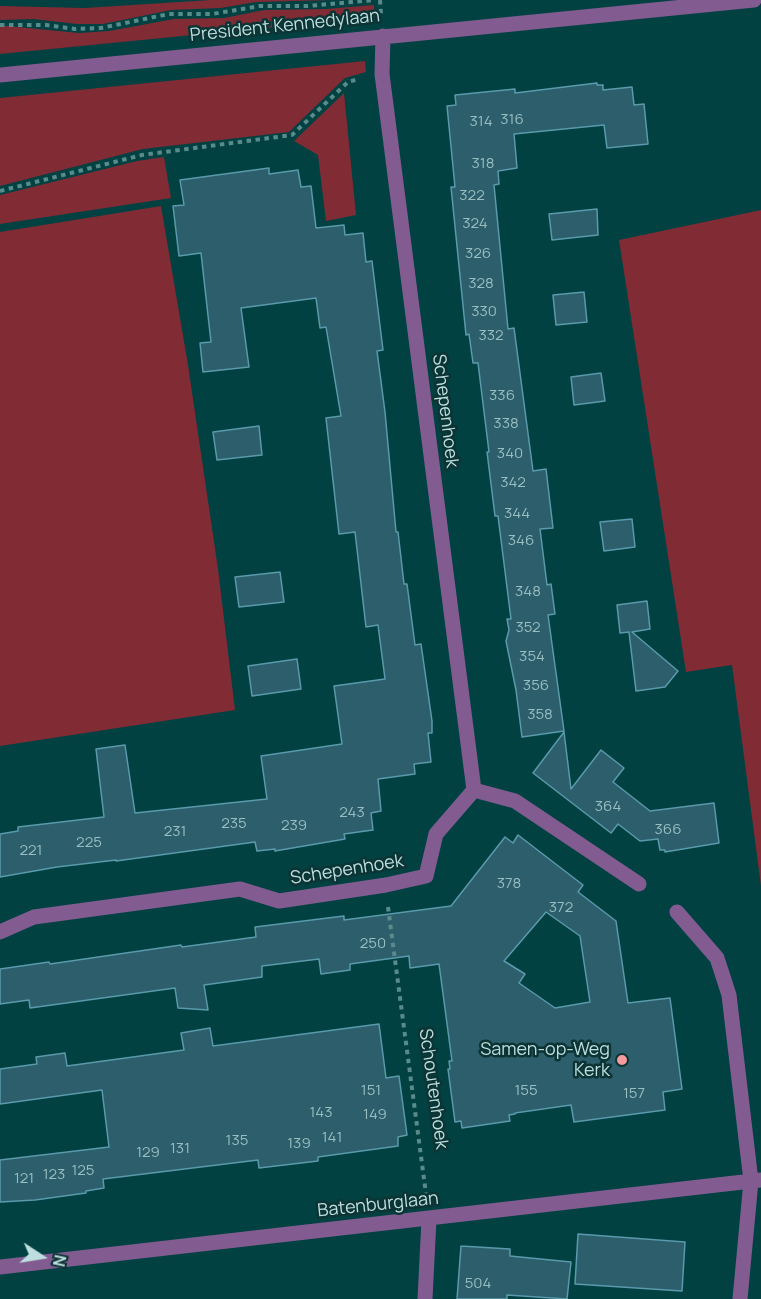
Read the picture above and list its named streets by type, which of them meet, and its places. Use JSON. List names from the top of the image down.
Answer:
{
  "streets": {
    "street": ["President Kennedylaan", "Schepenhoek", "Batenburglaan"],
    "path": ["Schoutenhoek"]
  },
  "crossings": [
    ["President Kennedylaan", "Schepenhoek"],
    ["Schepenhoek", "Schoutenhoek"],
    ["Schoutenhoek", "Batenburglaan"]
  ],
  "places": ["Samen-op-Weg Kerk"],
  "house_numbers": [
    "316",
    "314",
    "318",
    "322",
    "324",
    "326",
    "328",
    "330",
    "332",
    "336",
    "338",
    "340",
    "342",
    "344",
    "346",
    "348",
    "352",
    "354",
    "356",
    "358",
    "364",
    "243",
    "235",
    "239",
    "366",
    "231",
    "225",
    "221",
    "378",
    "372",
    "250",
    "151",
    "155",
    "157",
    "143",
    "149",
    "141",
    "135",
    "139",
    "131",
    "129",
    "125",
    "123",
    "121",
    "504"
  ],
  "north": "right"
}
